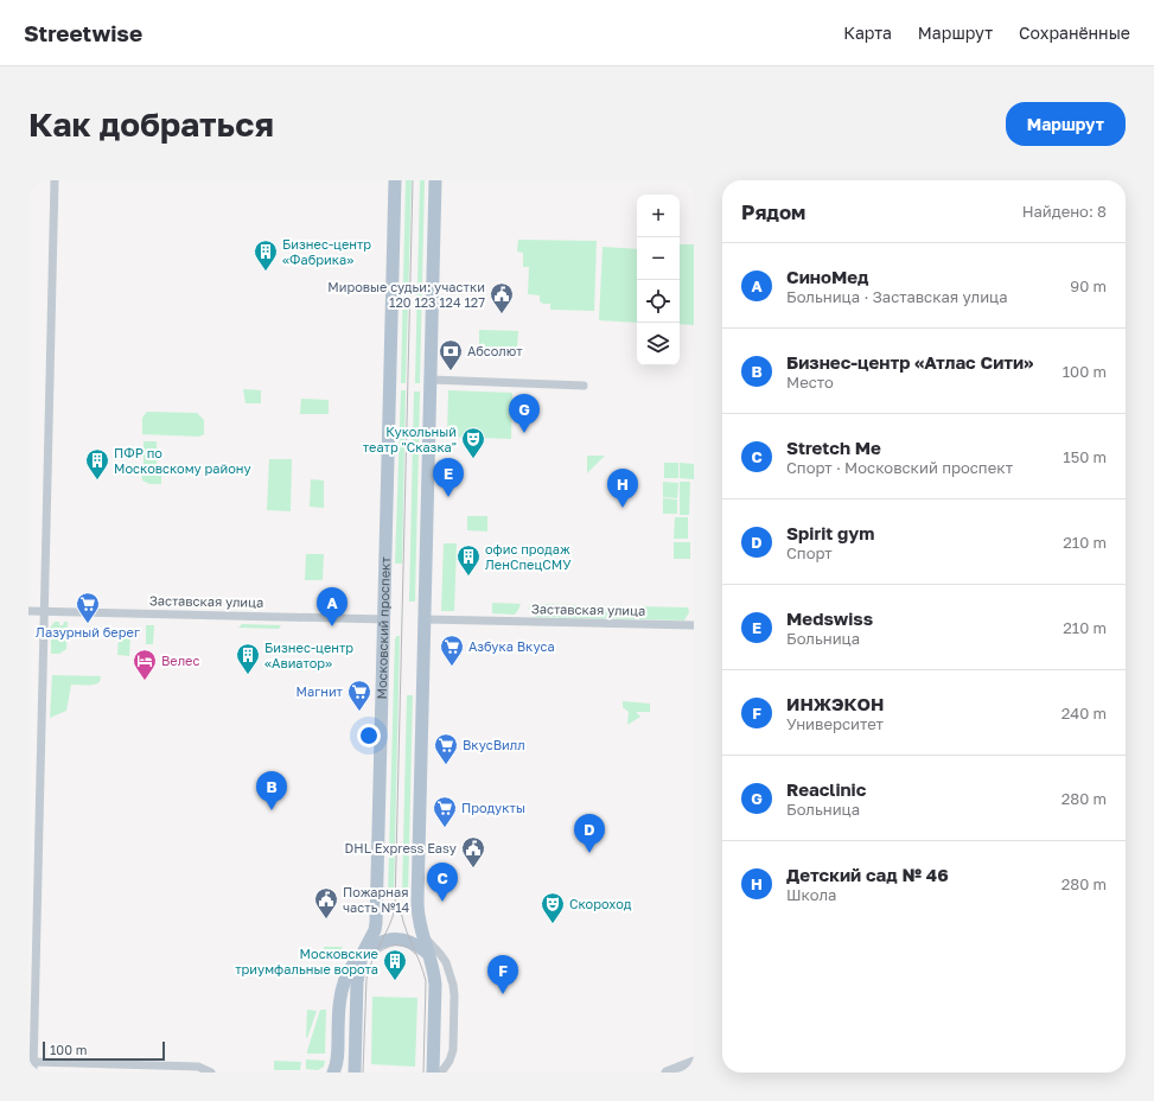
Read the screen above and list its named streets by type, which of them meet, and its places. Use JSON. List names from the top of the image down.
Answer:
{
  "streets": {
    "main road": ["Московский проспект"],
    "street": ["Заставская улица"]
  },
  "crossings": [
    ["Заставская улица", "Московский проспект"]
  ],
  "places": {
    "building": [
      "Бизнес-центр «Фабрика»",
      "ПФР по Московскому району",
      "офис продаж ЛенСпецСМУ",
      "Бизнес-центр «Авиатор»",
      "Московские триумфальные ворота"
    ],
    "public building": ["Мировые судьи: участки 120 123 124 127", "DHL Express Easy", "Пожарная часть №14"],
    "bank": ["Абсолют"],
    "theatre": ["Кукольный театр \"Сказка\"", "Скороход"],
    "supermarket": [
      "Лазурный берег",
      "Азбука Вкуса",
      "Магнит",
      "ВкусВилл",
      "Продукты"
    ],
    "hotel": ["Велес"]
  },
  "scale_bar": "100 m",
  "page": {
    "header": "Streetwise",
    "nav": ["Карта", "Маршрут", "Сохранённые"],
    "buttons": "Маршрут",
    "title": "Как добраться",
    "heading": ["Рядом", "Найдено: 8"],
    "map_buttons": ["+", "−"],
    "list": [
      {
        "mark": "A",
        "name": "СиноМед",
        "note": "Больница · Заставская улица",
        "value": "90 m"
      },
      {
        "mark": "B",
        "name": "Бизнес-центр «Атлас Сити»",
        "note": "Место",
        "value": "100 m"
      },
      {
        "mark": "C",
        "name": "Stretch Me",
        "note": "Спорт · Московский проспект",
        "value": "150 m"
      },
      {
        "mark": "D",
        "name": "Spirit gym",
        "note": "Спорт",
        "value": "210 m"
      },
      {
        "mark": "E",
        "name": "Medswiss",
        "note": "Больница",
        "value": "210 m"
      },
      {
        "mark": "F",
        "name": "ИНЖЭКОН",
        "note": "Университет",
        "value": "240 m"
      },
      {
        "mark": "G",
        "name": "Reaclinic",
        "note": "Больница",
        "value": "280 m"
      },
      {
        "mark": "H",
        "name": "Детский сад № 46",
        "note": "Школа",
        "value": "280 m"
      }
    ],
    "pins": [
      "G",
      "E",
      "H",
      "A",
      "B",
      "D",
      "C",
      "F"
    ],
    "scale": "100 m"
  }
}
